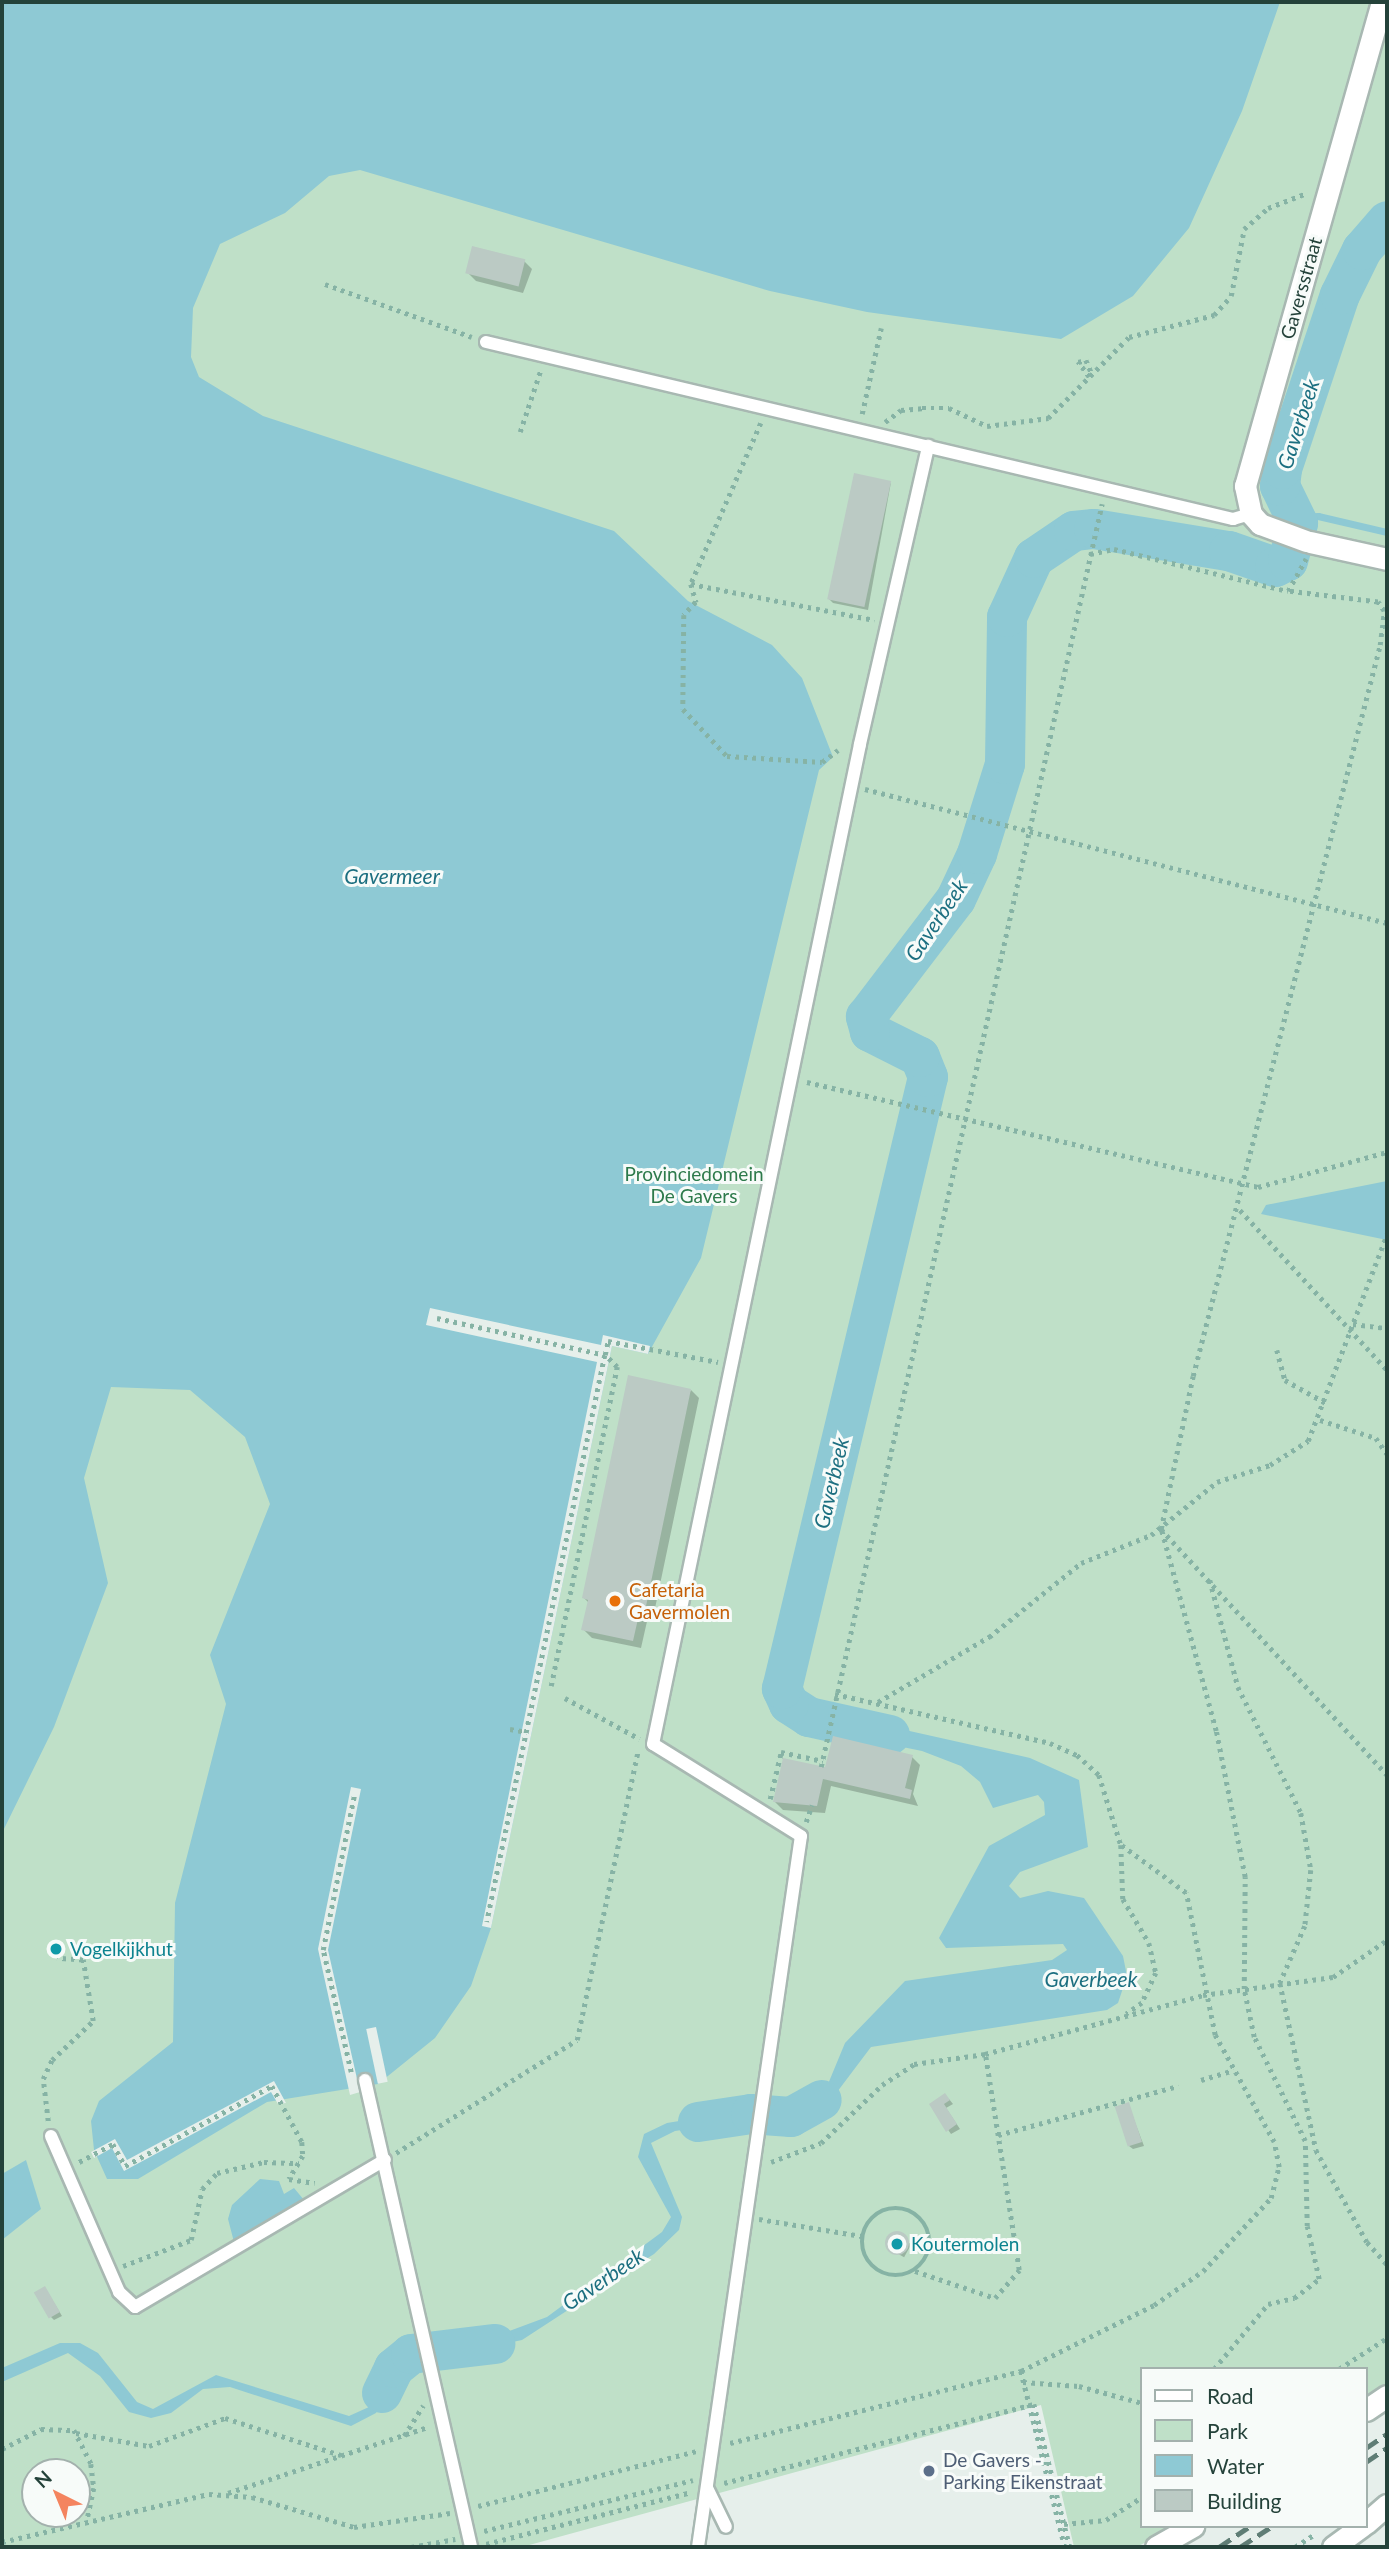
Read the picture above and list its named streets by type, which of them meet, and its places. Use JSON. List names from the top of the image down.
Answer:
{
  "streets": {
    "street": ["Gaversstraat"]
  },
  "water": ["Gaverbeek", "Gavermeer"],
  "parks": ["Provinciedomein De Gavers"],
  "places": [
    "Cafetaria Gavermolen",
    "Vogelkijkhut",
    "Koutermolen",
    "De Gavers - Parking Eikenstraat"
  ],
  "legend": [
    "Road",
    "Park",
    "Water",
    "Building"
  ],
  "north": "top left"
}
